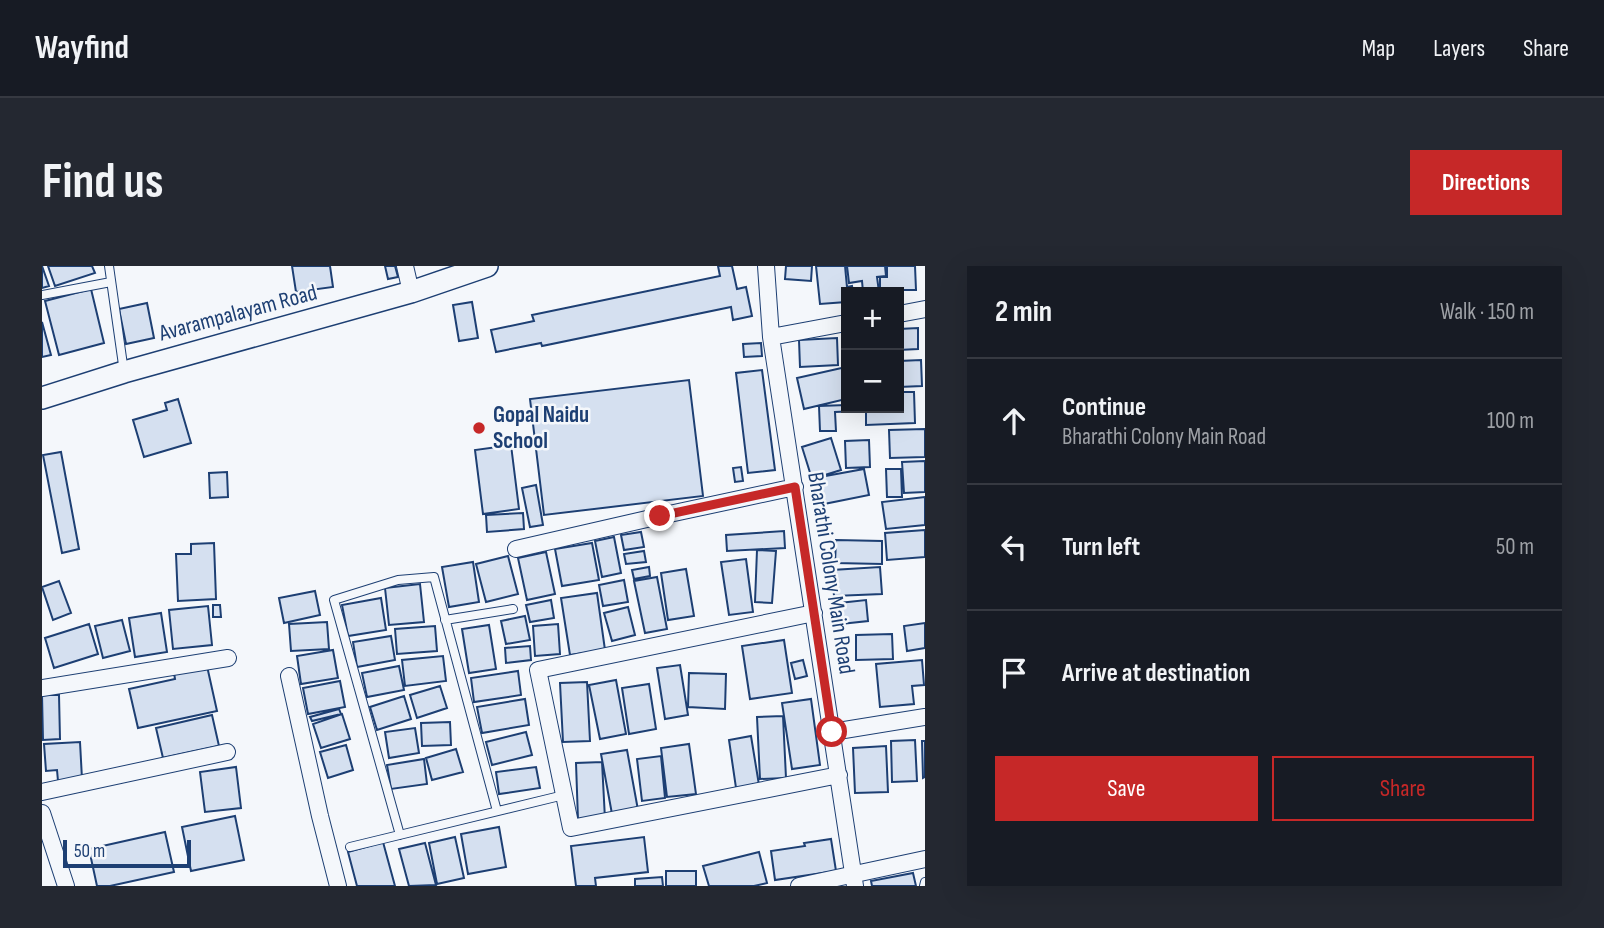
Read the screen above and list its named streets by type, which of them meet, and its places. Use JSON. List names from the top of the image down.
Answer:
{
  "streets": {
    "street": ["Avarampalayam Road", "Bharathi Colony Main Road"]
  },
  "places": ["Gopal Naidu School"],
  "scale_bar": "50 m",
  "page": {
    "header": "Wayfind",
    "nav": ["Map", "Layers", "Share"],
    "buttons": [
      "Directions",
      ["Save", "Share"]
    ],
    "title": "Find us",
    "heading": ["2 min", "Walk · 150 m"],
    "map_buttons": ["+", "−"],
    "list": [
      ["Continue", "Bharathi Colony Main Road", "100 m"],
      ["Turn left", "50 m"],
      "Arrive at destination"
    ],
    "scale": "50 m"
  }
}
